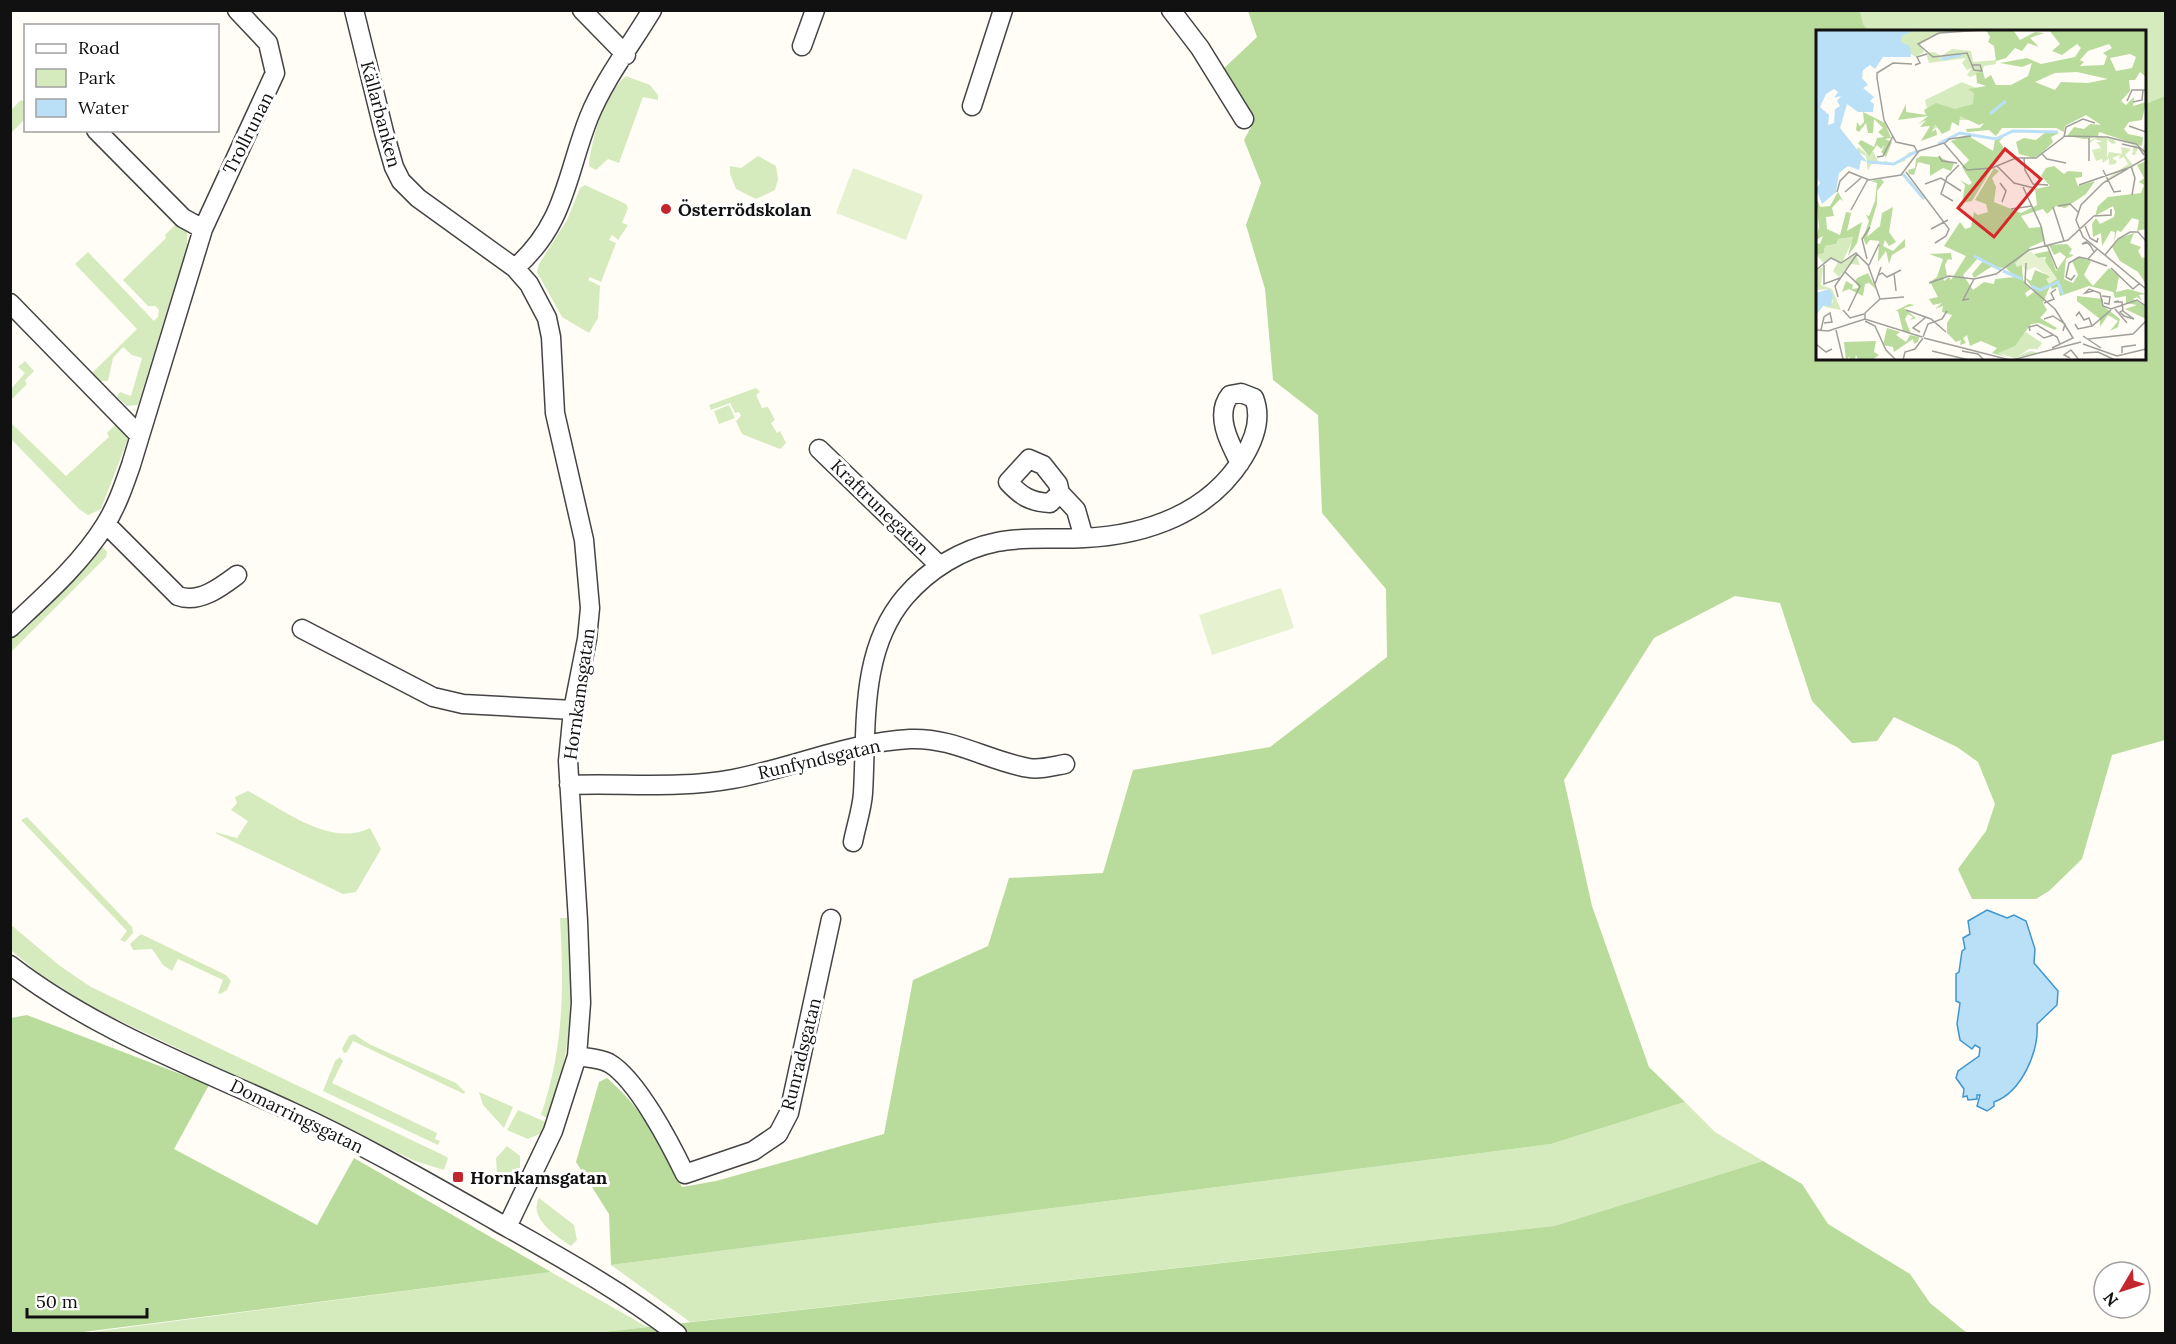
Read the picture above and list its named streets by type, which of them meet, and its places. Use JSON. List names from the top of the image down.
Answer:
{
  "streets": {
    "street": [
      "Källarbanken",
      "Trollrunan",
      "Kraftrunegatan",
      "Hornkamsgatan",
      "Runfyndsgatan",
      "Runradsgatan",
      "Domarringsgatan"
    ]
  },
  "crossings": [
    ["Källarbanken", "Hornkamsgatan"],
    ["Kraftrunegatan", "Runfyndsgatan"],
    ["Hornkamsgatan", "Runfyndsgatan"],
    ["Hornkamsgatan", "Runradsgatan"],
    ["Hornkamsgatan", "Domarringsgatan"]
  ],
  "places": {
    "other": ["Österrödskolan"],
    "transit": ["Hornkamsgatan"]
  },
  "legend": ["Road", "Park", "Water"],
  "scale_bar": "50 m",
  "north": "bottom left"
}
